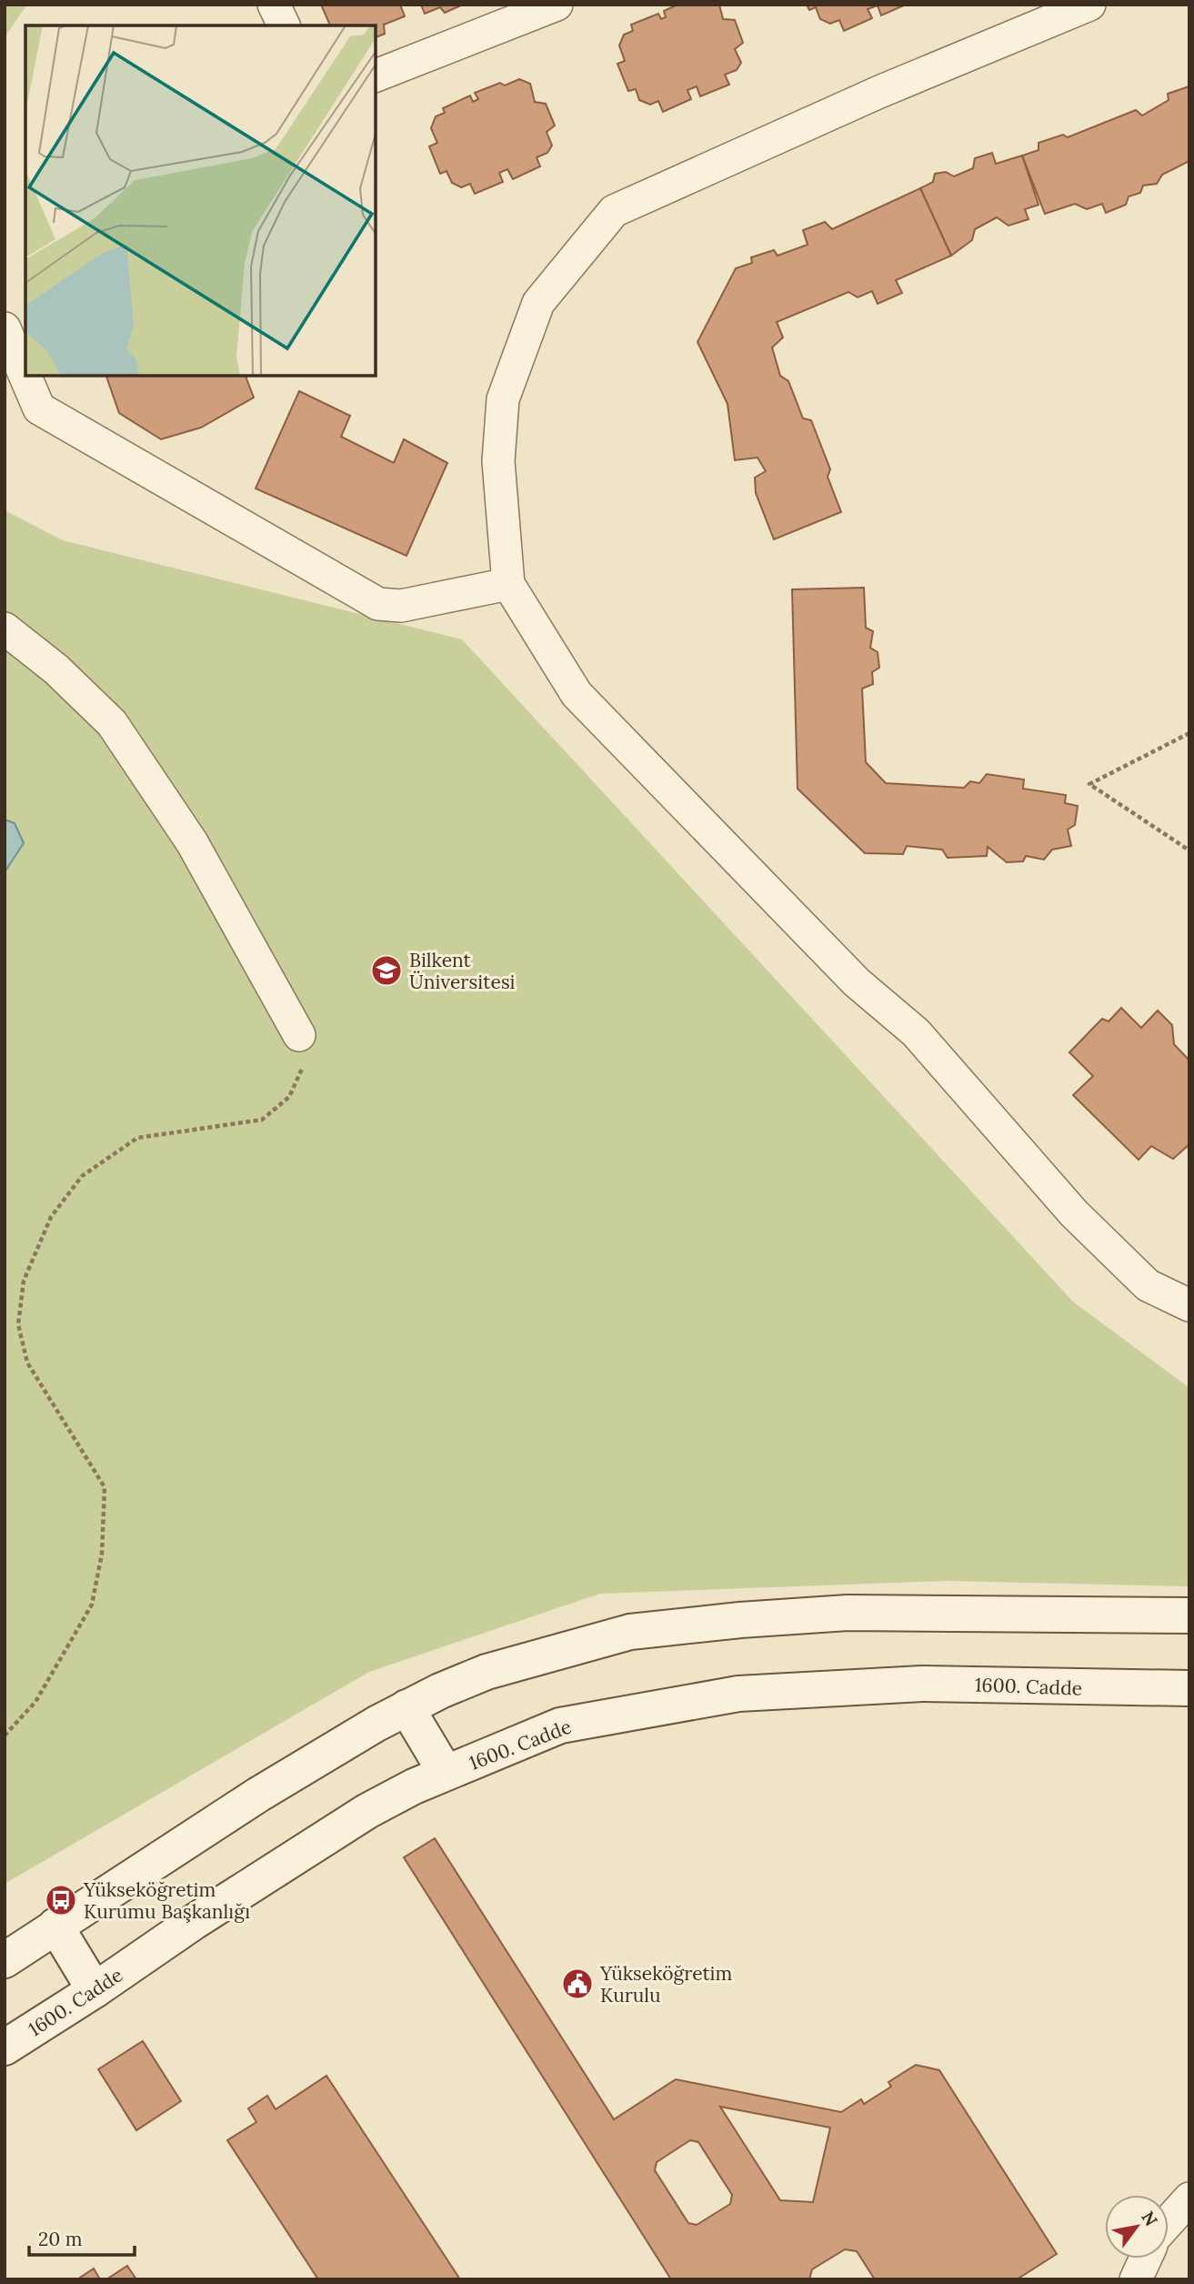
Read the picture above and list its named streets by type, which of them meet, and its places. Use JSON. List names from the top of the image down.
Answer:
{
  "streets": {
    "street": ["1600. Cadde"]
  },
  "places": {
    "school or university": ["Bilkent Üniversitesi"],
    "bus stop": ["Yükseköğretim Kurumu Başkanlığı"],
    "public building": ["Yükseköğretim Kurulu"]
  },
  "scale_bar": "20 m",
  "north": "top right"
}
